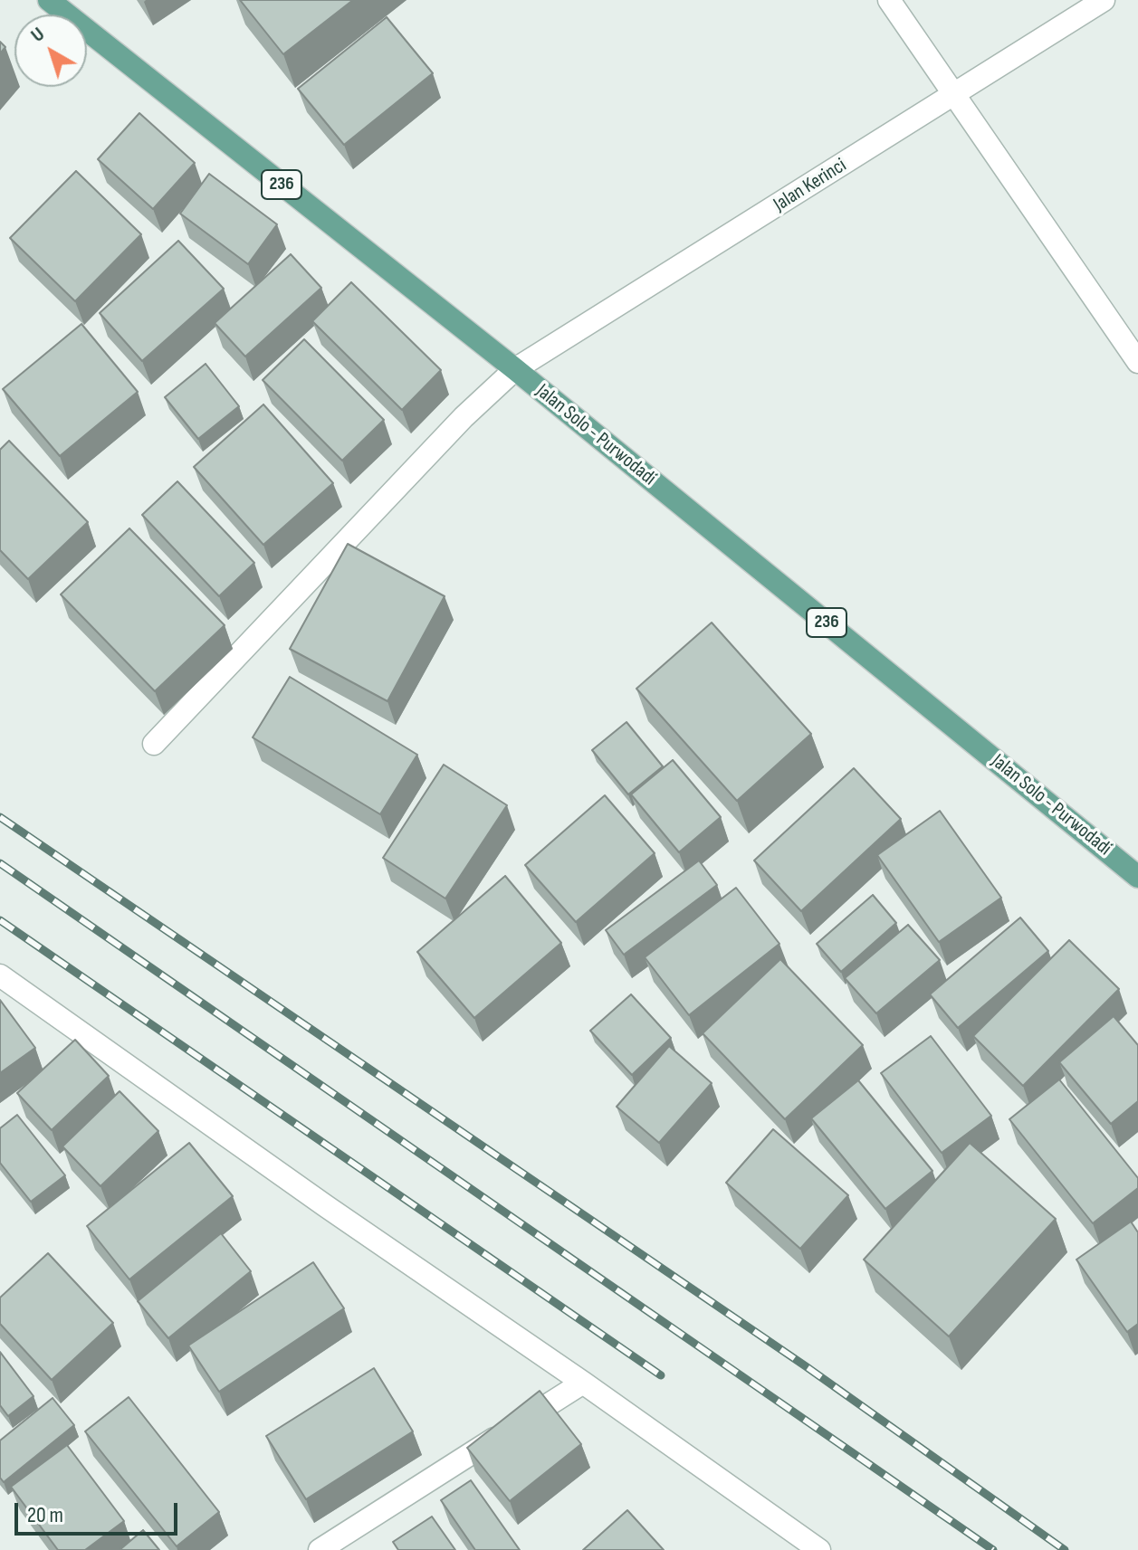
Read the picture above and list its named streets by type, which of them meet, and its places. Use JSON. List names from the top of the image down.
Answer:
{
  "streets": {
    "main road": ["236", "Jalan Solo - Purwodadi"],
    "street": ["Jalan Kerinci"]
  },
  "crossings": [
    ["Jalan Kerinci", "Jalan Solo - Purwodadi"]
  ],
  "scale_bar": "20 m",
  "north": "top left"
}
